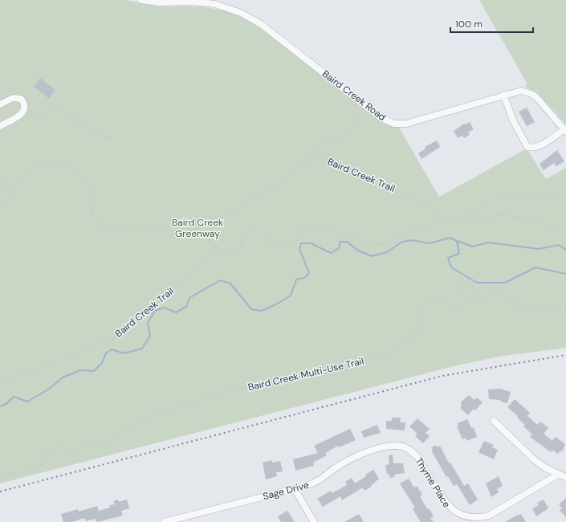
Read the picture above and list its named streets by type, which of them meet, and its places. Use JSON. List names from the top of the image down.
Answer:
{
  "streets": {
    "street": ["Baird Creek Road", "Thyme Place", "Sage Drive"],
    "path": ["Baird Creek Trail", "Baird Creek Multi-Use Trail"]
  },
  "crossings": [
    ["Thyme Place", "Sage Drive"]
  ],
  "parks": ["Baird Creek Greenway"],
  "scale_bar": "100 m"
}
